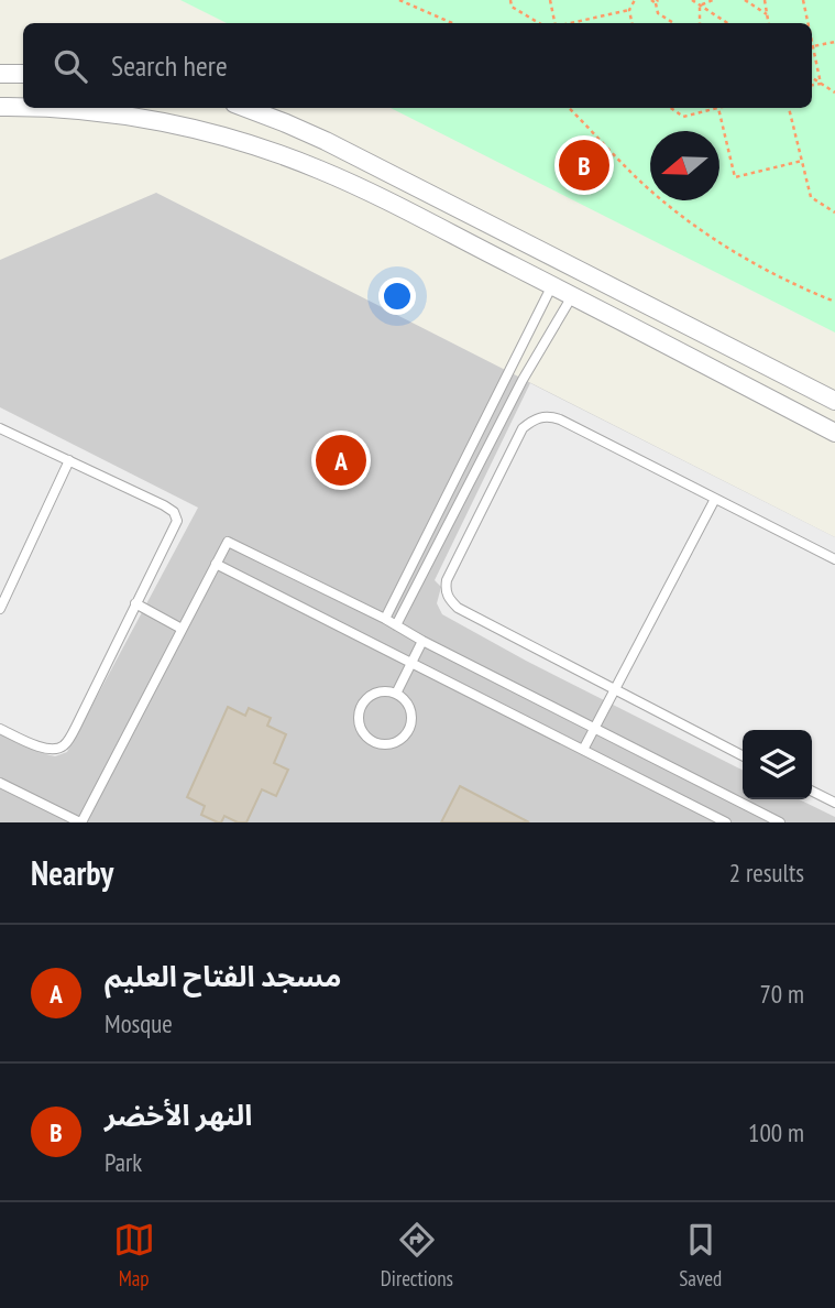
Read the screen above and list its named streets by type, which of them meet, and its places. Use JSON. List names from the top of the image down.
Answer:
{
  "north": "left",
  "page": {
    "search": "Search here",
    "pins": ["B", "A"],
    "heading": ["Nearby", "2 results"],
    "list": [
      {
        "mark": "A",
        "name": "مسجد الفتاح العليم",
        "note": "Mosque",
        "value": "70 m"
      },
      {
        "mark": "B",
        "name": "النهر الأخضر",
        "note": "Park",
        "value": "100 m"
      }
    ],
    "nav": ["Map", "Directions", "Saved"]
  }
}
